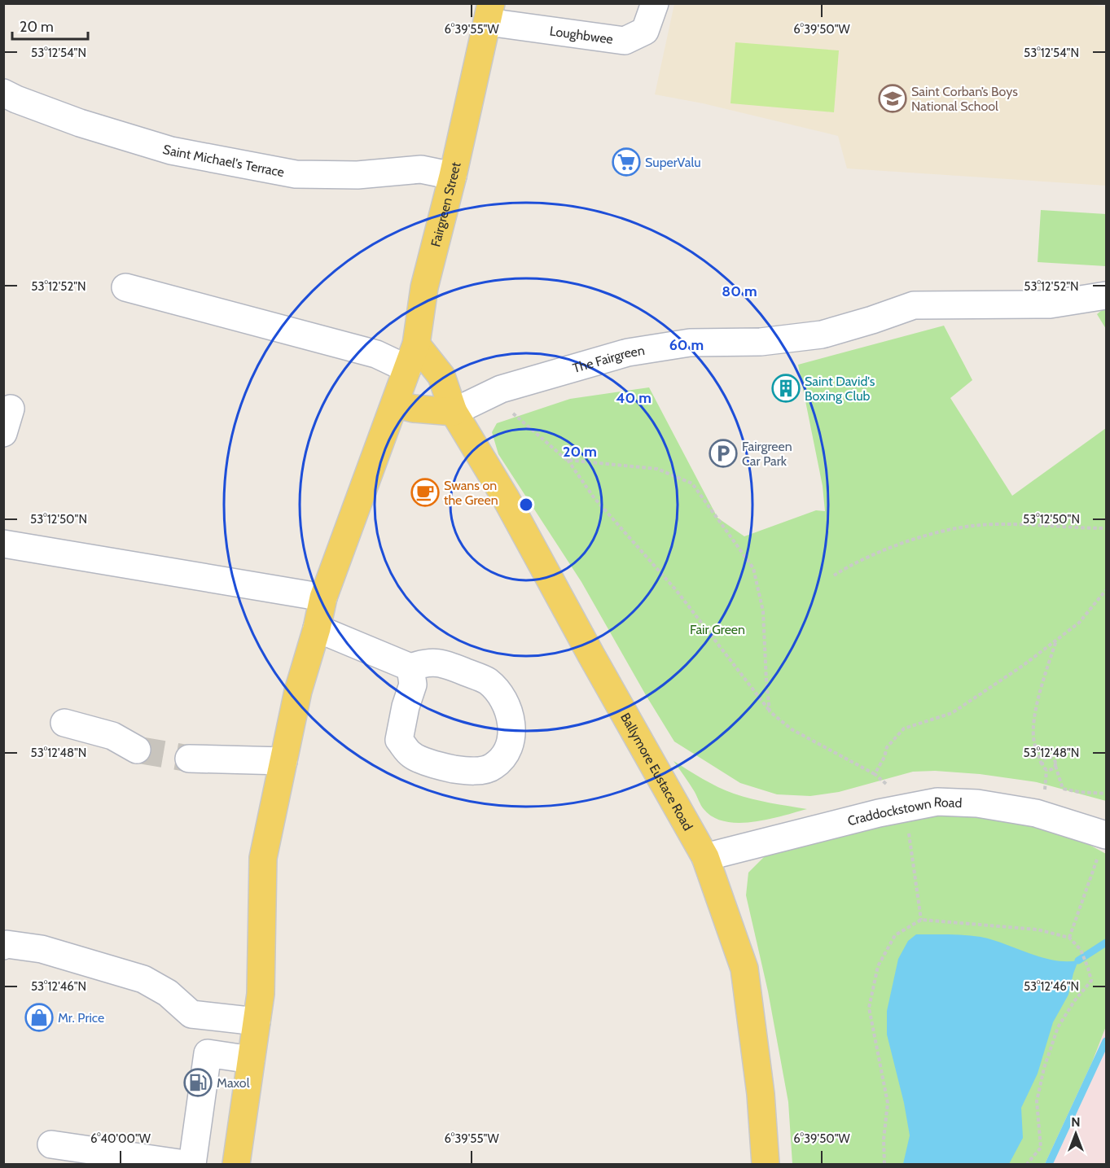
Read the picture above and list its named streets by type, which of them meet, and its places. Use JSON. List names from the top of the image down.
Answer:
{
  "streets": {
    "main road": ["Fairgreen Street", "Ballymore Eustace Road"],
    "street": [
      "Loughbwee",
      "Saint Michael's Terrace",
      "The Fairgreen",
      "Craddockstown Road"
    ]
  },
  "crossings": [
    ["Loughbwee", "Fairgreen Street"],
    ["Saint Michael's Terrace", "Fairgreen Street"],
    ["Fairgreen Street", "Ballymore Eustace Road"],
    ["The Fairgreen", "Ballymore Eustace Road"],
    ["Ballymore Eustace Road", "Craddockstown Road"]
  ],
  "parks": ["Fair Green"],
  "places": {
    "school or university": ["Saint Corban’s Boys National School"],
    "supermarket": ["SuperValu"],
    "building": ["Saint David's Boxing Club"],
    "parking": ["Fairgreen Car Park"],
    "cafe": ["Swans on the Green"],
    "shop": ["Mr. Price"],
    "fuel station": ["Maxol"]
  },
  "scale_bar": "20 m",
  "north": "top",
  "coordinates": [
    "6°39'55\"W",
    "6°39'50\"W",
    "53°12'54\"N",
    "53°12'52\"N",
    "53°12'50\"N",
    "53°12'48\"N",
    "53°12'46\"N",
    "6°40'00\"W"
  ],
  "rings": [
    "80 m",
    "60 m",
    "40 m",
    "20 m"
  ]
}
